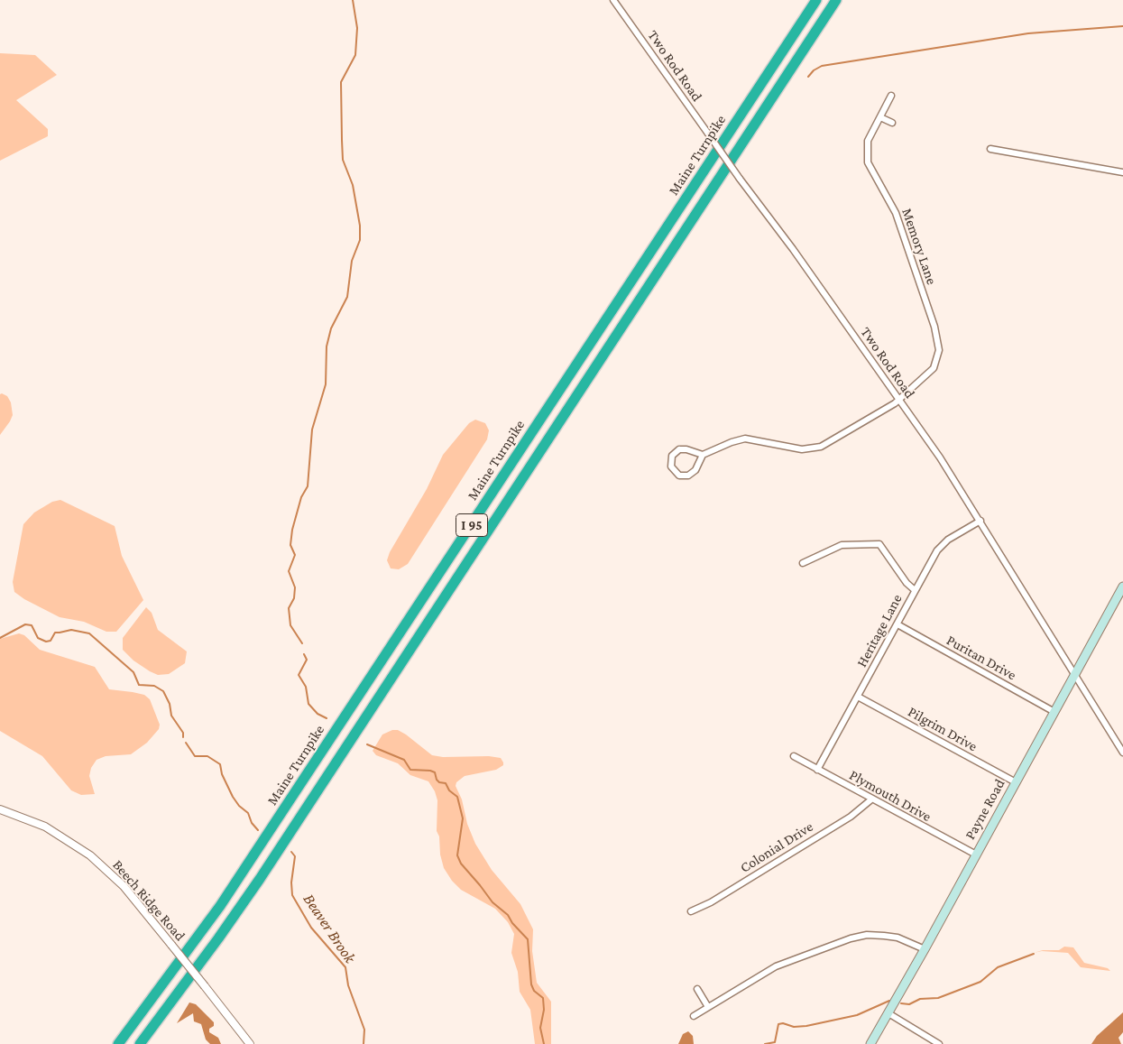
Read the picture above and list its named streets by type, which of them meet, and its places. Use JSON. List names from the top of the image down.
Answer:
{
  "streets": {
    "highway": ["Maine Turnpike", "I 95"],
    "main road": ["Payne Road"],
    "street": [
      "Two Rod Road",
      "Memory Lane",
      "Heritage Lane",
      "Puritan Drive",
      "Pilgrim Drive",
      "Plymouth Drive",
      "Colonial Drive",
      "Beech Ridge Road"
    ]
  },
  "crossings": [
    ["Two Rod Road", "Memory Lane"],
    ["Two Rod Road", "Heritage Lane"],
    ["Two Rod Road", "Payne Road"],
    ["Heritage Lane", "Puritan Drive"],
    ["Heritage Lane", "Pilgrim Drive"],
    ["Heritage Lane", "Plymouth Drive"],
    ["Puritan Drive", "Payne Road"],
    ["Pilgrim Drive", "Payne Road"],
    ["Plymouth Drive", "Payne Road"],
    ["Plymouth Drive", "Colonial Drive"]
  ],
  "water": ["Beaver Brook"]
}
